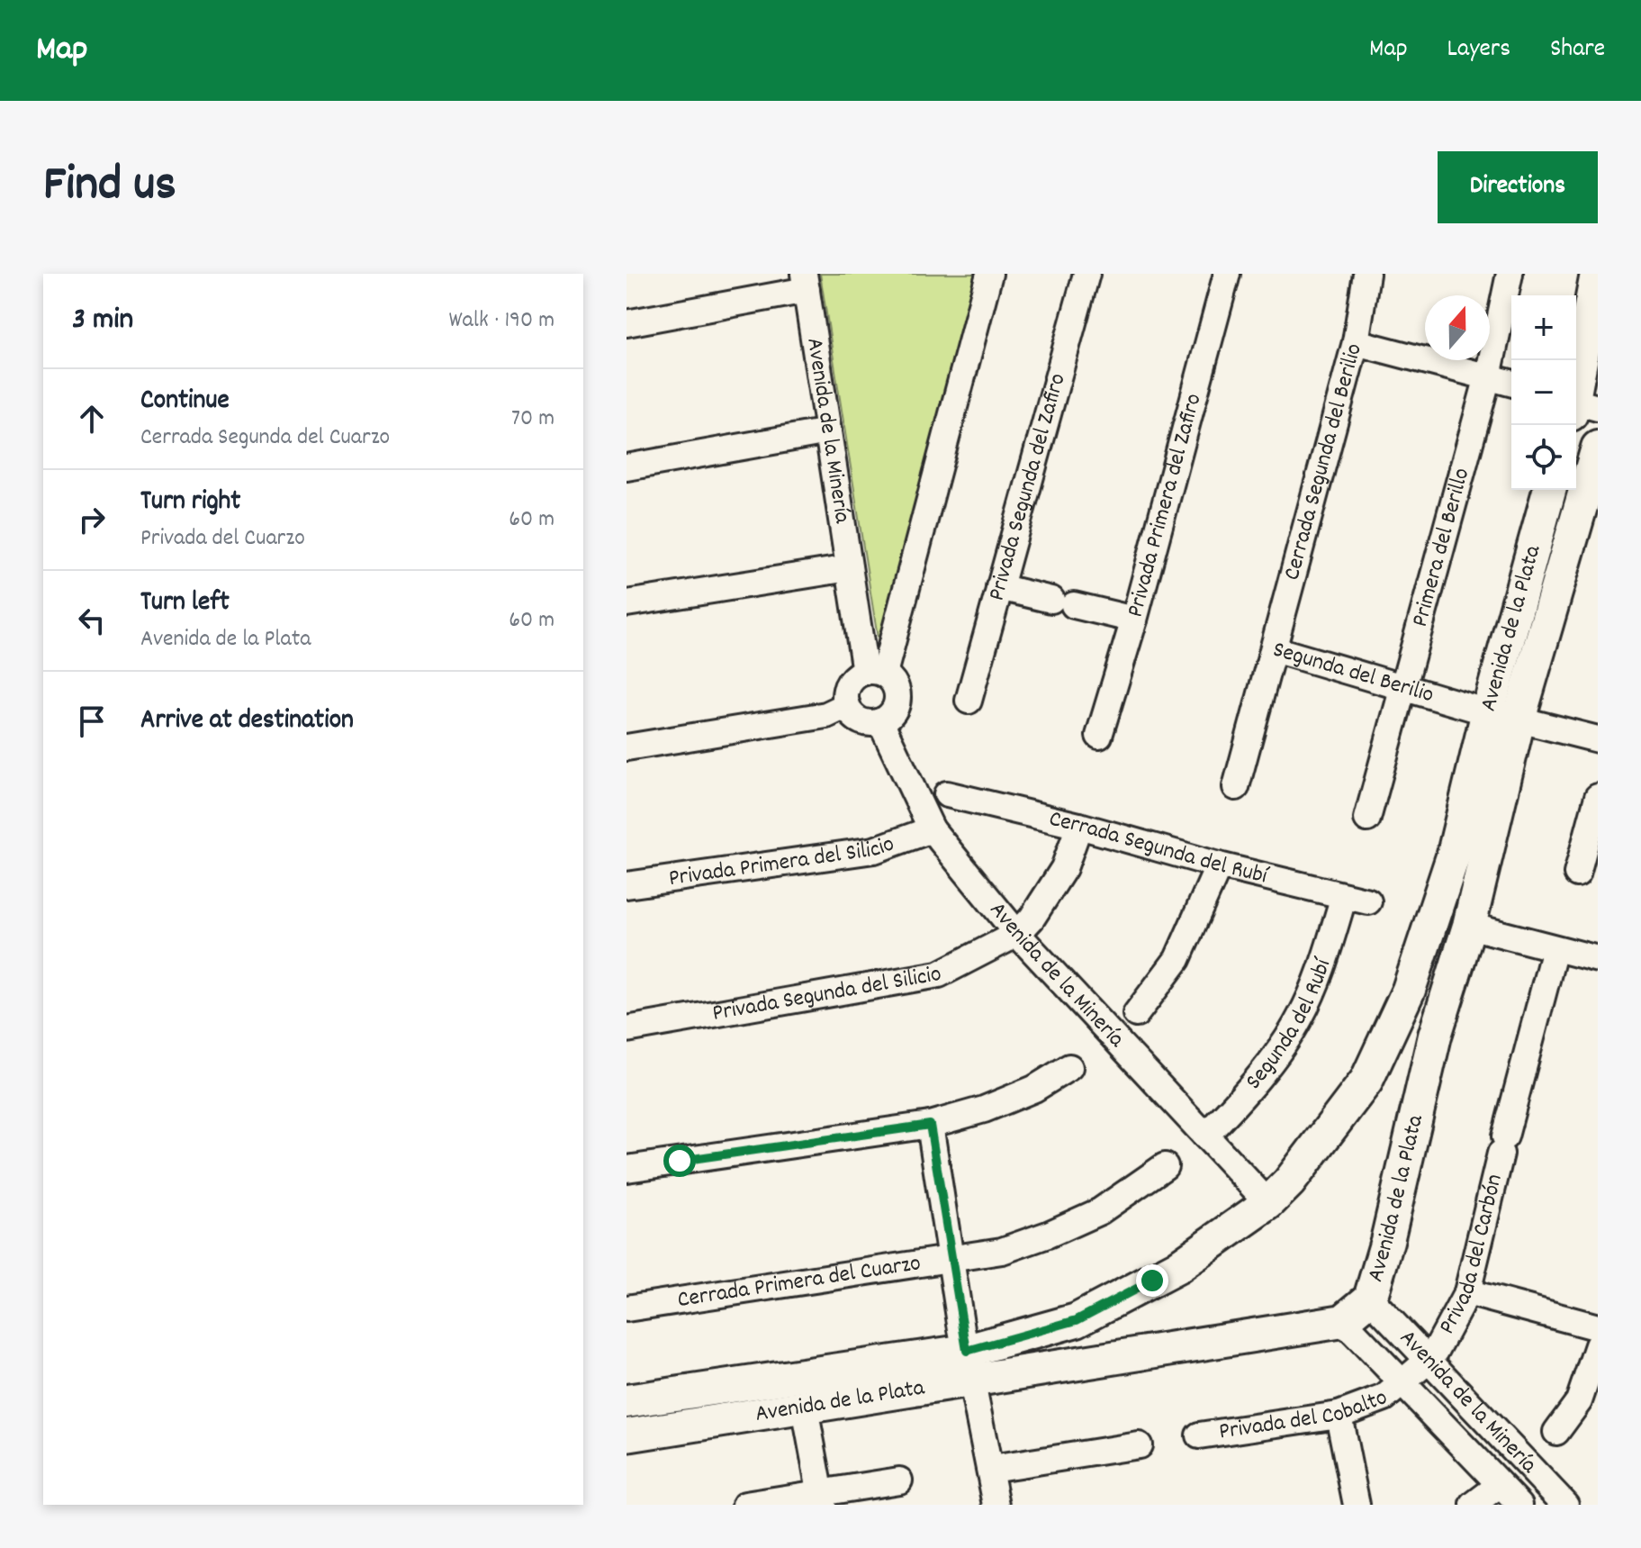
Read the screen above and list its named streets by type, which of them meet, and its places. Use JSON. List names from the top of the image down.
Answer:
{
  "streets": {
    "street": [
      "Avenida de la Minería",
      "Cerrada Segunda del Berilio",
      "Privada Segunda del Zafiro",
      "Privada Primera del Zafiro",
      "Primera del Berillo",
      "Avenida de la Plata",
      "Segunda del Berilio",
      "Cerrada Segunda del Rubí",
      "Privada Primera del Silicio",
      "Privada Segunda del Silicio",
      "Segunda del Rubí",
      "Privada del Carbón",
      "Cerrada Primera del Cuarzo",
      "Privada del Cobalto"
    ]
  },
  "crossings": [
    ["Avenida de la Minería", "Avenida de la Plata"],
    ["Avenida de la Minería", "Privada Primera del Silicio"],
    ["Avenida de la Minería", "Privada Segunda del Silicio"],
    ["Avenida de la Minería", "Segunda del Rubí"],
    ["Avenida de la Minería", "Privada del Carbón"],
    ["Avenida de la Minería", "Privada del Cobalto"],
    ["Cerrada Segunda del Berilio", "Segunda del Berilio"],
    ["Primera del Berillo", "Segunda del Berilio"],
    ["Avenida de la Plata", "Segunda del Berilio"],
    ["Cerrada Segunda del Rubí", "Segunda del Rubí"],
    ["Privada del Carbón", "Privada del Cobalto"]
  ],
  "north": "top",
  "page": {
    "header": "Map",
    "nav": ["Map", "Layers", "Share"],
    "title": "Find us",
    "buttons": "Directions",
    "heading": ["3 min", "Walk · 190 m"],
    "map_buttons": ["+", "−"],
    "list": [
      ["Continue", "Cerrada Segunda del Cuarzo", "70 m"],
      ["Turn right", "Privada del Cuarzo", "60 m"],
      ["Turn left", "Avenida de la Plata", "60 m"],
      "Arrive at destination"
    ]
  }
}
